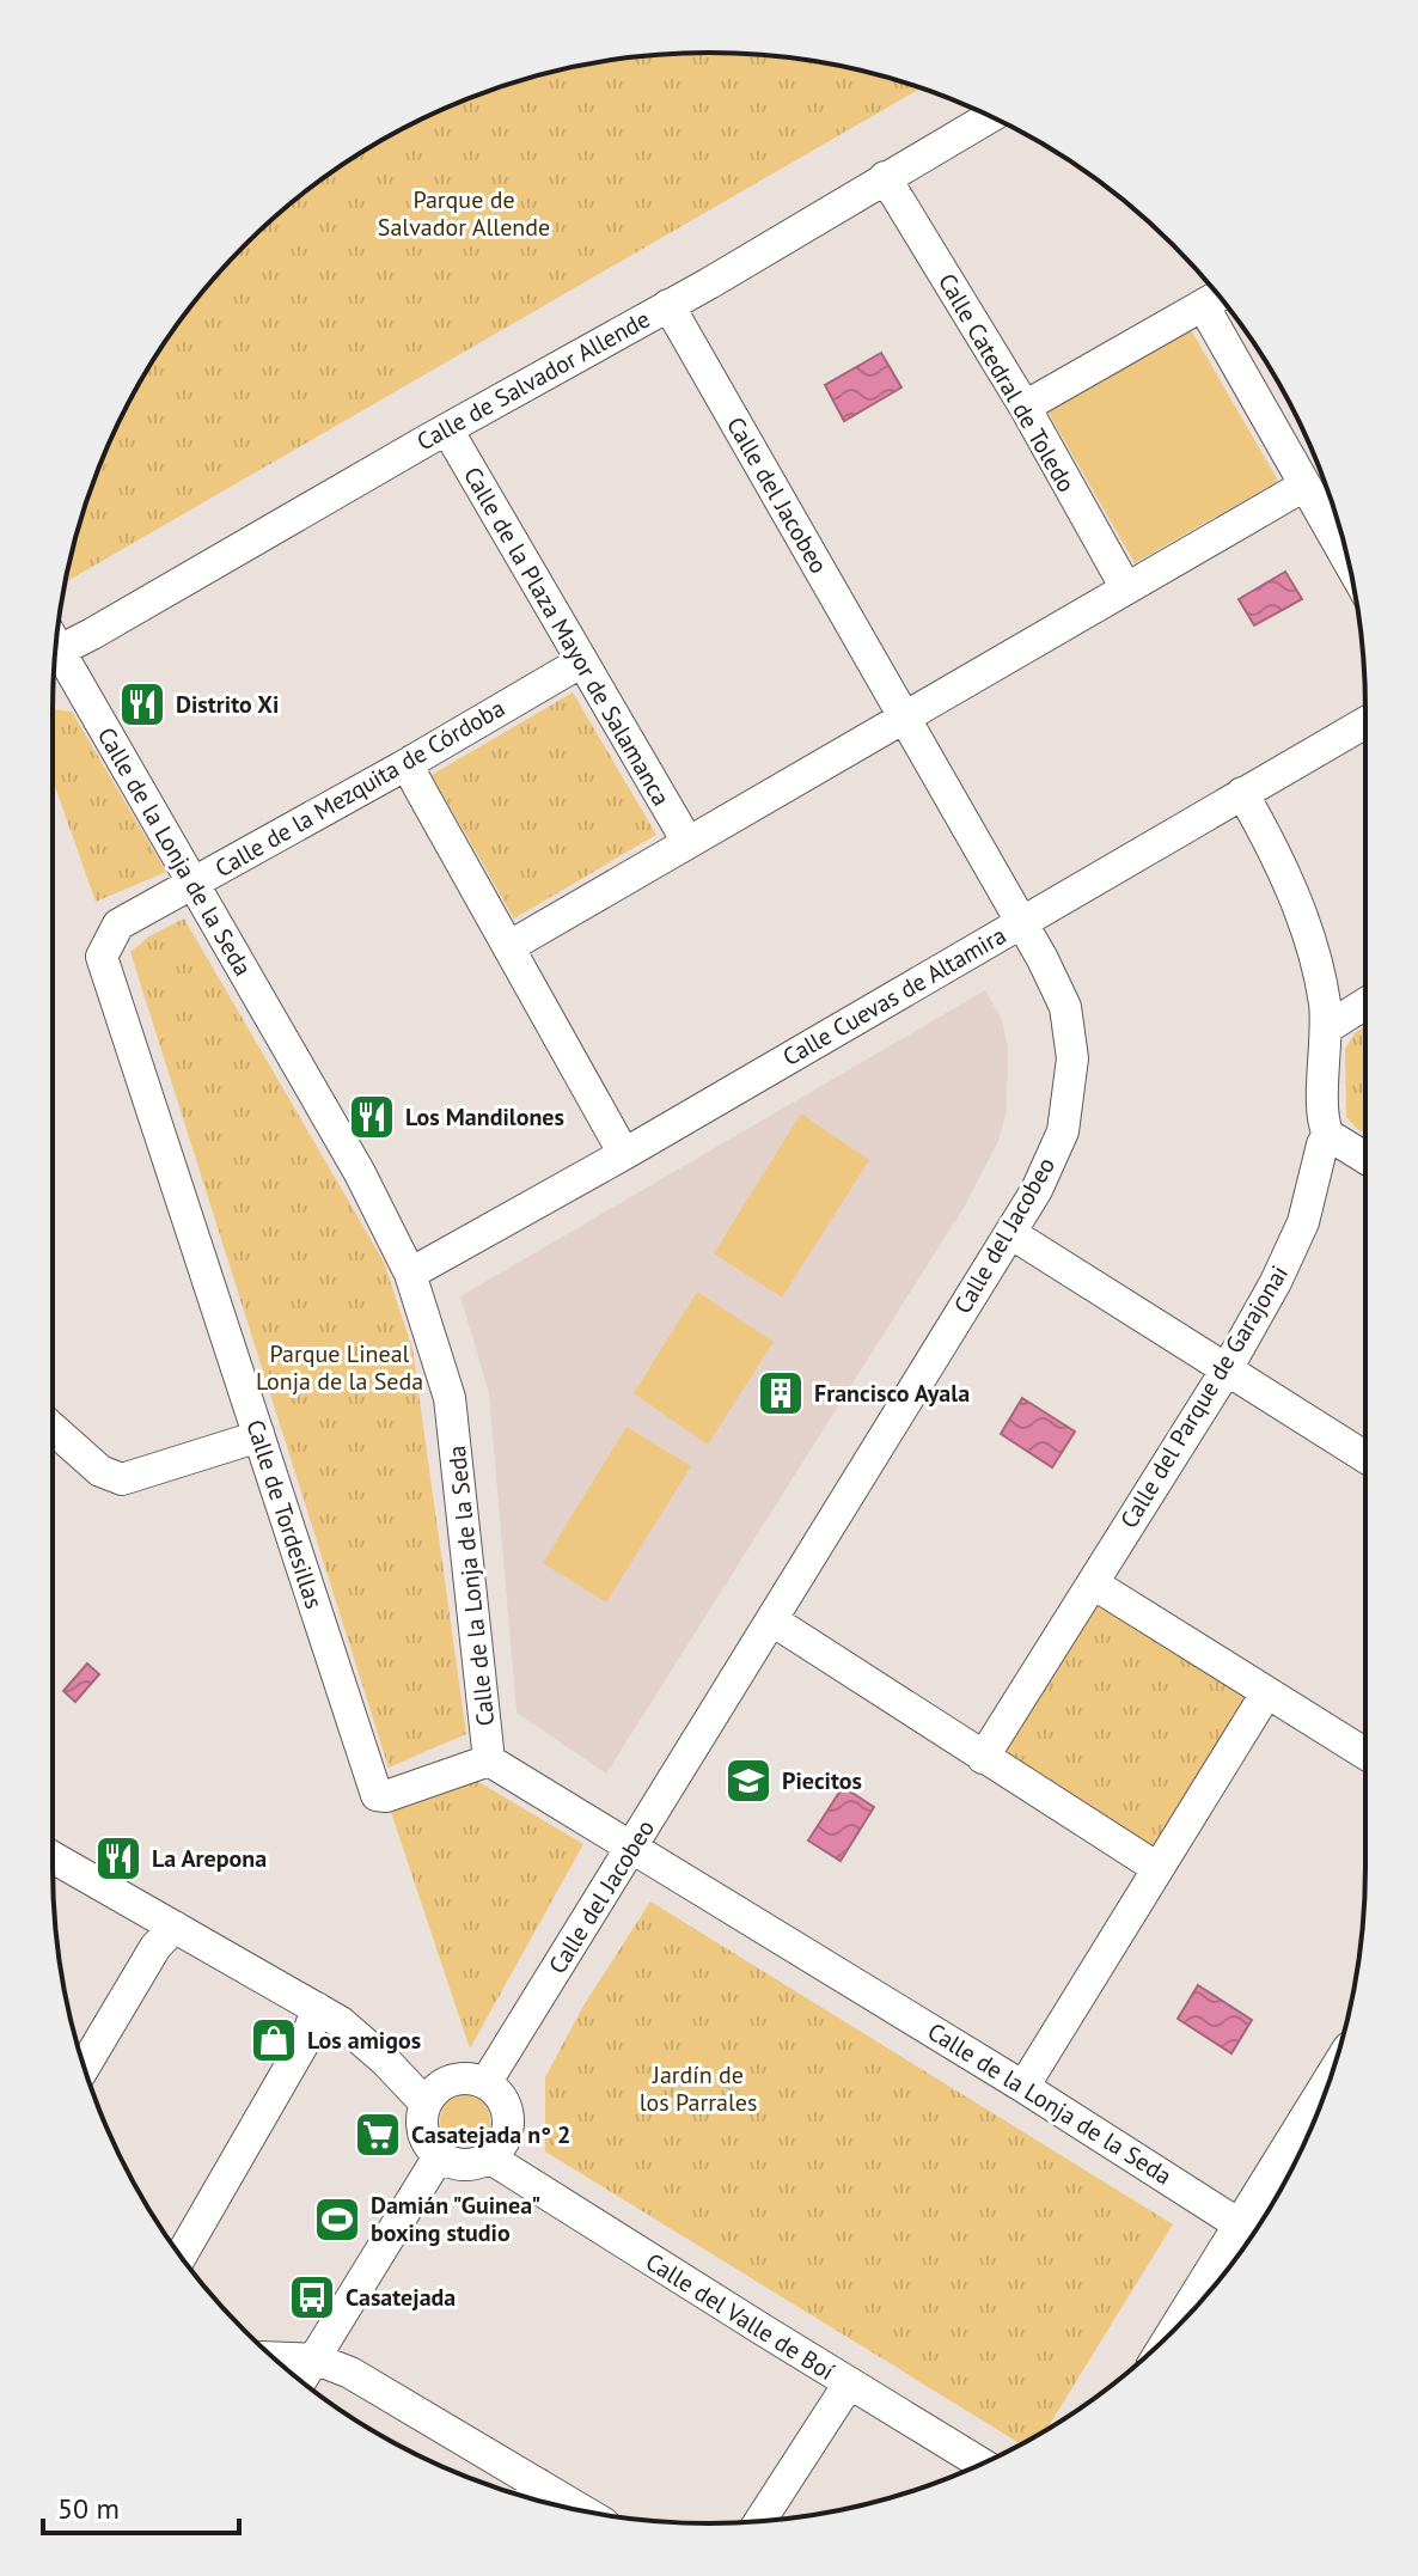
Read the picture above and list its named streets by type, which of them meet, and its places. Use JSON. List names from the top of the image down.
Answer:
{
  "streets": {
    "street": [
      "Calle de Salvador Allende",
      "Calle Catedral de Toledo",
      "Calle del Jacobeo",
      "Calle de la Plaza Mayor de Salamanca",
      "Calle de la Mezquita de Córdoba",
      "Calle de la Lonja de la Seda",
      "Calle Cuevas de Altamira",
      "Calle del Parque de Garajonai",
      "Calle de Tordesillas",
      "Calle del Valle de Boí"
    ]
  },
  "crossings": [
    ["Calle de Salvador Allende", "Calle Catedral de Toledo"],
    ["Calle de Salvador Allende", "Calle del Jacobeo"],
    ["Calle de Salvador Allende", "Calle de la Plaza Mayor de Salamanca"],
    ["Calle del Jacobeo", "Calle de la Lonja de la Seda"],
    ["Calle del Jacobeo", "Calle Cuevas de Altamira"],
    ["Calle del Jacobeo", "Calle del Valle de Boí"],
    ["Calle de la Plaza Mayor de Salamanca", "Calle de la Mezquita de Córdoba"],
    ["Calle de la Mezquita de Córdoba", "Calle de la Lonja de la Seda"],
    ["Calle de la Mezquita de Córdoba", "Calle de Tordesillas"],
    ["Calle de la Lonja de la Seda", "Calle Cuevas de Altamira"],
    ["Calle de la Lonja de la Seda", "Calle de Tordesillas"],
    ["Calle Cuevas de Altamira", "Calle del Parque de Garajonai"]
  ],
  "parks": ["Parque de Salvador Allende", "Parque Lineal Lonja de la Seda", "Jardín de los Parrales"],
  "places": {
    "restaurant": ["Distrito Xi", "Los Mandilones", "La Arepona"],
    "building": ["Francisco Ayala"],
    "school or university": ["Piecitos"],
    "shop": ["Los amigos"],
    "supermarket": ["Casatejada n° 2"],
    "sports": ["Damián \"Guinea\" boxing studio"],
    "bus stop": ["Casatejada"]
  },
  "scale_bar": "50 m"
}
